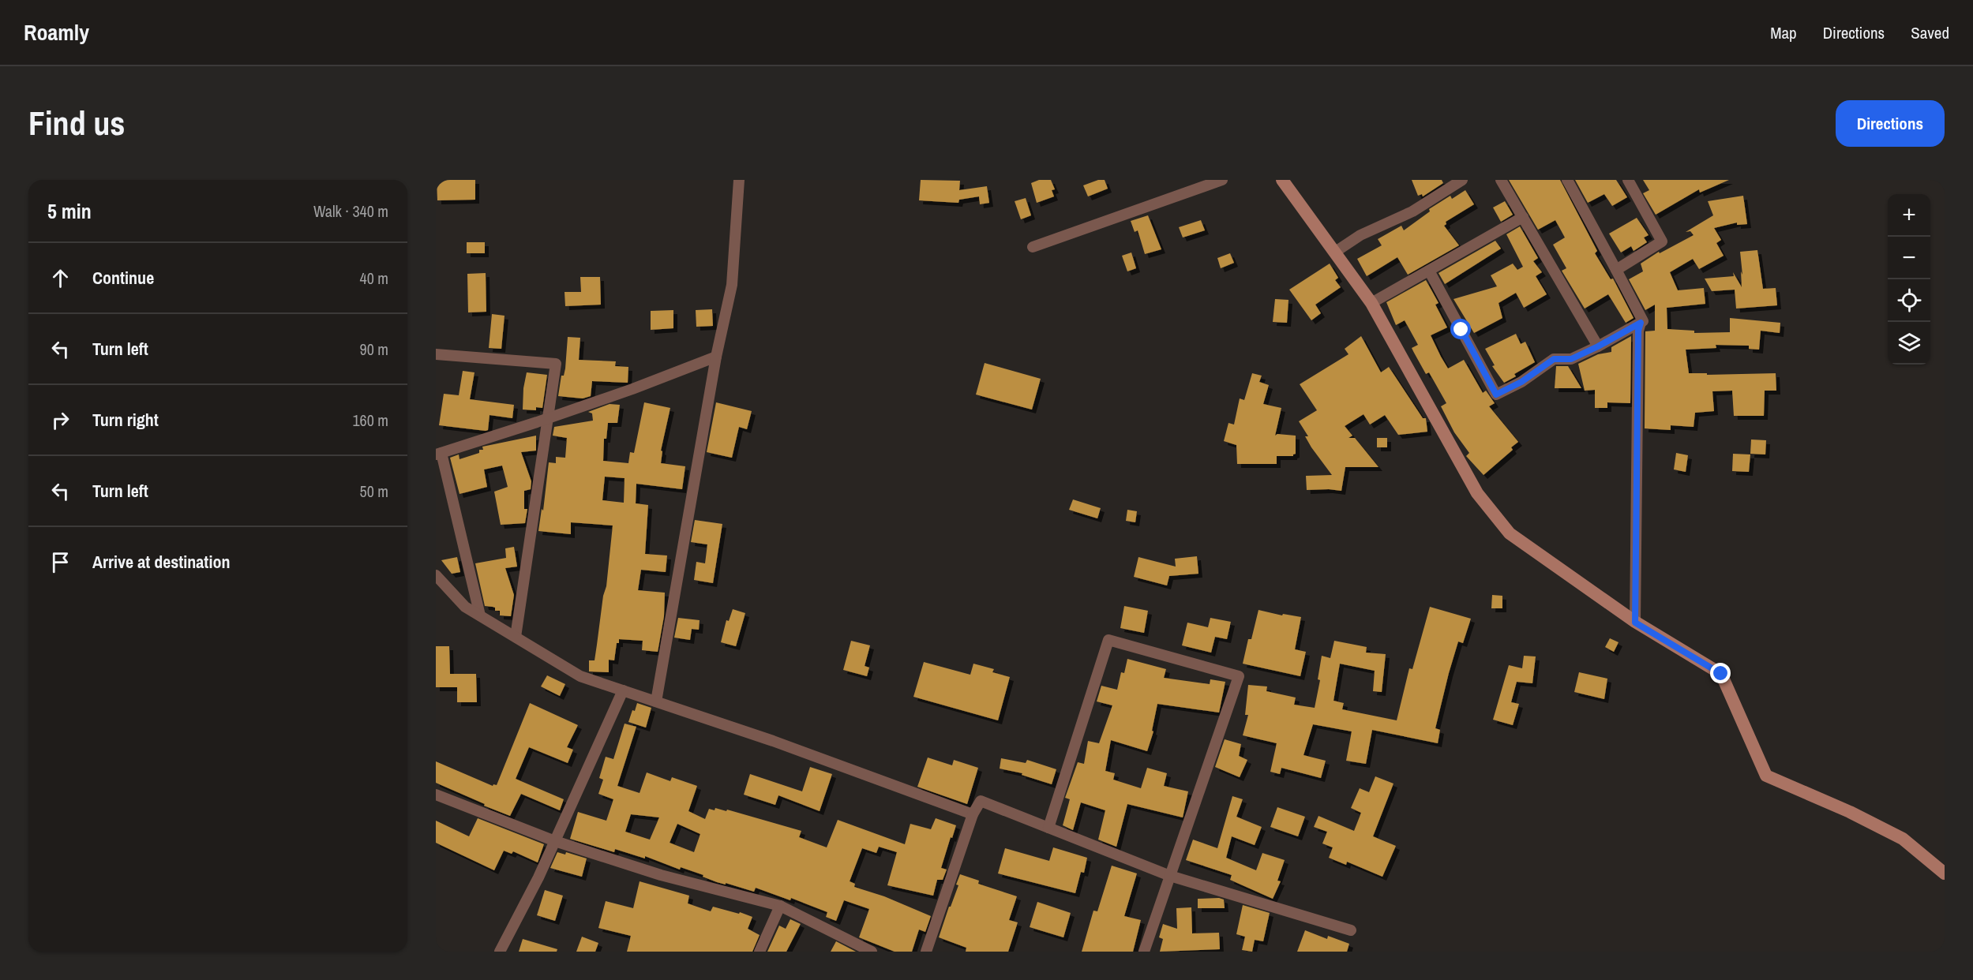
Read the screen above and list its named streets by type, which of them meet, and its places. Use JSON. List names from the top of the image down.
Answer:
{
  "page": {
    "header": "Roamly",
    "nav": ["Map", "Directions", "Saved"],
    "buttons": "Directions",
    "title": "Find us",
    "heading": ["5 min", "Walk · 340 m"],
    "map_buttons": ["+", "−"],
    "list": [
      ["Continue", "40 m"],
      ["Turn left", "90 m"],
      ["Turn right", "160 m"],
      ["Turn left", "50 m"],
      "Arrive at destination"
    ]
  }
}
